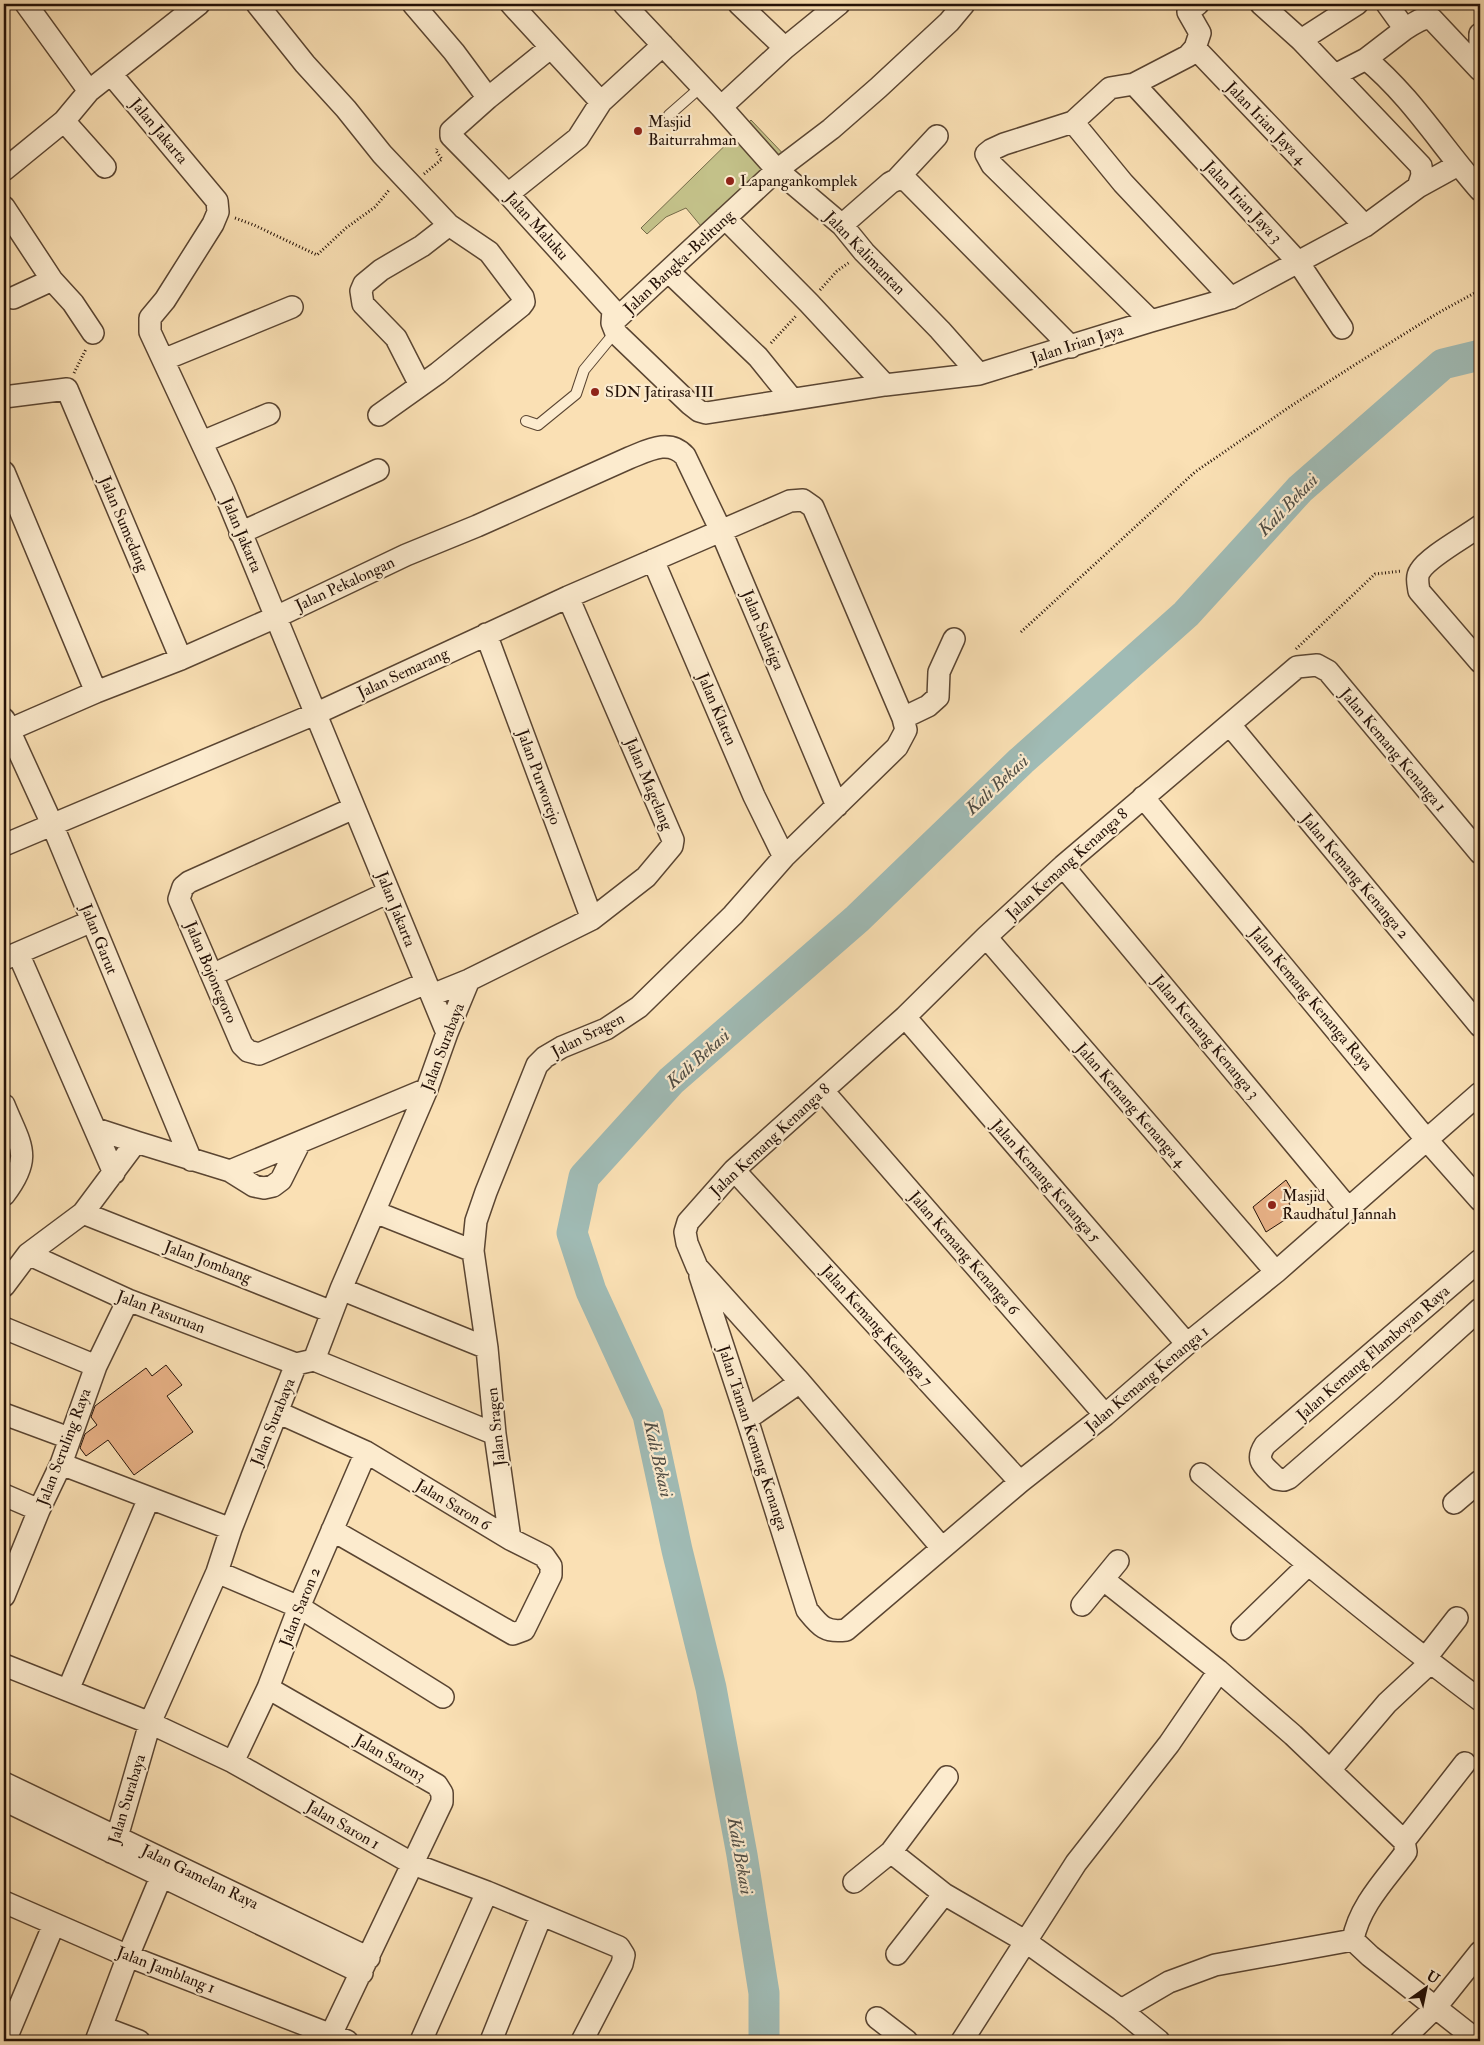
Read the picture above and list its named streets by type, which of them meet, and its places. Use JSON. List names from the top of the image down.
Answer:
{
  "streets": {
    "street": [
      "Jalan Irian Jaya 4",
      "Jalan Jakarta",
      "Jalan Irian Jaya 3",
      "Jalan Maluku",
      "Jalan Kalimantan",
      "Jalan Bangka-Belitung",
      "Jalan Irian Jaya",
      "Jalan Sumedang",
      "Jalan Pekalongan",
      "Jalan Salatiga",
      "Jalan Semarang",
      "Jalan Klaten",
      "Jalan Kemang Kenanga 1",
      "Jalan Purworejo",
      "Jalan Magelang",
      "Jalan Kemang Kenanga 8",
      "Jalan Kemang Kenanga 2",
      "Jalan Garut",
      "Jalan Bojonegoro",
      "Jalan Kemang Kenanga Raya",
      "Jalan Sragen",
      "Jalan Kemang Kenanga 3",
      "Jalan Surabaya",
      "Jalan Kemang Kenanga 4",
      "Jalan Kemang Kenanga 5",
      "Jalan Kemang Kenanga 6",
      "Jalan Jombang",
      "Jalan Pasuruan",
      "Jalan Kemang Kenanga 7",
      "Jalan Kemang Flamboyan Raya",
      "Jalan Taman Kemang Kenanga",
      "Jalan Seruling Raya",
      "Jalan Saron 6",
      "Jalan Saron 2",
      "Jalan Saron3",
      "Jalan Saron 1",
      "Jalan Gamelan Raya",
      "Jalan Jamblang 1"
    ]
  },
  "crossings": [
    ["Jalan Irian Jaya 4", "Jalan Irian Jaya"],
    ["Jalan Jakarta", "Jalan Pekalongan"],
    ["Jalan Jakarta", "Jalan Semarang"],
    ["Jalan Jakarta", "Jalan Magelang"],
    ["Jalan Jakarta", "Jalan Bojonegoro"],
    ["Jalan Jakarta", "Jalan Surabaya"],
    ["Jalan Irian Jaya 3", "Jalan Irian Jaya"],
    ["Jalan Maluku", "Jalan Bangka-Belitung"],
    ["Jalan Maluku", "Jalan Irian Jaya"],
    ["Jalan Kalimantan", "Jalan Bangka-Belitung"],
    ["Jalan Kalimantan", "Jalan Irian Jaya"],
    ["Jalan Sumedang", "Jalan Pekalongan"],
    ["Jalan Pekalongan", "Jalan Salatiga"],
    ["Jalan Pekalongan", "Jalan Garut"],
    ["Jalan Salatiga", "Jalan Semarang"],
    ["Jalan Salatiga", "Jalan Sragen"],
    ["Jalan Semarang", "Jalan Klaten"],
    ["Jalan Semarang", "Jalan Purworejo"],
    ["Jalan Semarang", "Jalan Magelang"],
    ["Jalan Semarang", "Jalan Garut"],
    ["Jalan Semarang", "Jalan Sragen"],
    ["Jalan Klaten", "Jalan Sragen"],
    ["Jalan Kemang Kenanga 1", "Jalan Kemang Kenanga 8"],
    ["Jalan Kemang Kenanga 1", "Jalan Kemang Kenanga Raya"],
    ["Jalan Kemang Kenanga 1", "Jalan Kemang Kenanga 3"],
    ["Jalan Kemang Kenanga 1", "Jalan Kemang Kenanga 4"],
    ["Jalan Kemang Kenanga 1", "Jalan Kemang Kenanga 5"],
    ["Jalan Kemang Kenanga 1", "Jalan Kemang Kenanga 6"],
    ["Jalan Kemang Kenanga 1", "Jalan Kemang Kenanga 7"],
    ["Jalan Kemang Kenanga 1", "Jalan Taman Kemang Kenanga"],
    ["Jalan Purworejo", "Jalan Magelang"],
    ["Jalan Magelang", "Jalan Bojonegoro"],
    ["Jalan Magelang", "Jalan Surabaya"],
    ["Jalan Kemang Kenanga 8", "Jalan Kemang Kenanga Raya"],
    ["Jalan Kemang Kenanga 8", "Jalan Kemang Kenanga 3"],
    ["Jalan Kemang Kenanga 8", "Jalan Kemang Kenanga 4"],
    ["Jalan Kemang Kenanga 8", "Jalan Kemang Kenanga 5"],
    ["Jalan Kemang Kenanga 8", "Jalan Kemang Kenanga 6"],
    ["Jalan Kemang Kenanga 8", "Jalan Kemang Kenanga 7"],
    ["Jalan Kemang Kenanga 8", "Jalan Taman Kemang Kenanga"],
    ["Jalan Sragen", "Jalan Pasuruan"],
    ["Jalan Sragen", "Jalan Saron 6"],
    ["Jalan Surabaya", "Jalan Jombang"],
    ["Jalan Surabaya", "Jalan Pasuruan"],
    ["Jalan Surabaya", "Jalan Saron 6"],
    ["Jalan Surabaya", "Jalan Saron 1"],
    ["Jalan Surabaya", "Jalan Gamelan Raya"],
    ["Jalan Pasuruan", "Jalan Seruling Raya"],
    ["Jalan Saron 6", "Jalan Saron 2"],
    ["Jalan Saron 2", "Jalan Saron3"],
    ["Jalan Saron 2", "Jalan Saron 1"],
    ["Jalan Saron3", "Jalan Saron 1"],
    ["Jalan Saron3", "Jalan Gamelan Raya"],
    ["Jalan Saron3", "Jalan Jamblang 1"]
  ],
  "water": ["Kali Bekasi"],
  "places": [
    "Masjid Baiturrahman",
    "Lapangankomplek",
    "SDN Jatirasa III",
    "Masjid Raudhatul Jannah"
  ],
  "north": "top right"
}
